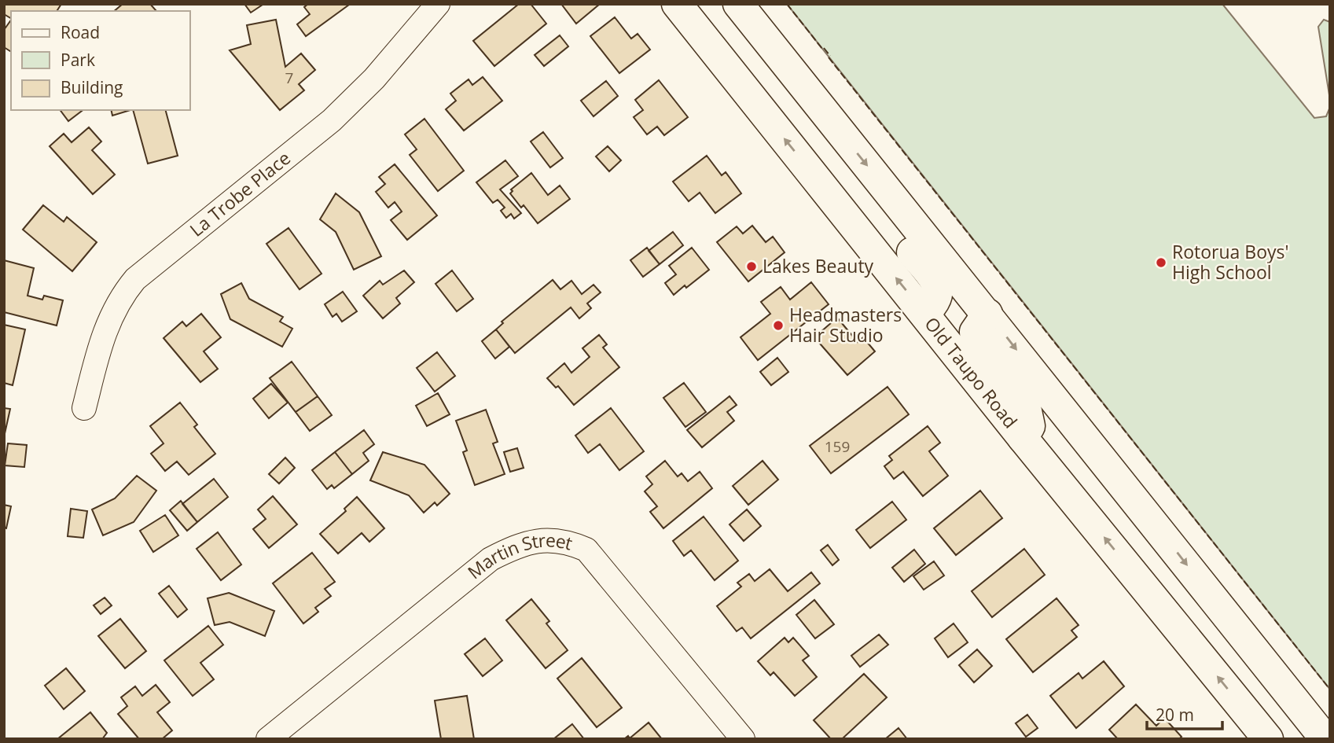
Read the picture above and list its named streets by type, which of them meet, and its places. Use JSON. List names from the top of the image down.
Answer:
{
  "streets": {
    "highway": ["Old Taupo Road"],
    "street": ["La Trobe Place", "Martin Street"]
  },
  "places": ["Rotorua Boys' High School", "Lakes Beauty", "Headmasters Hair Studio"],
  "house_numbers": ["7", "159"],
  "legend": ["Road", "Park", "Building"],
  "scale_bar": "20 m"
}
